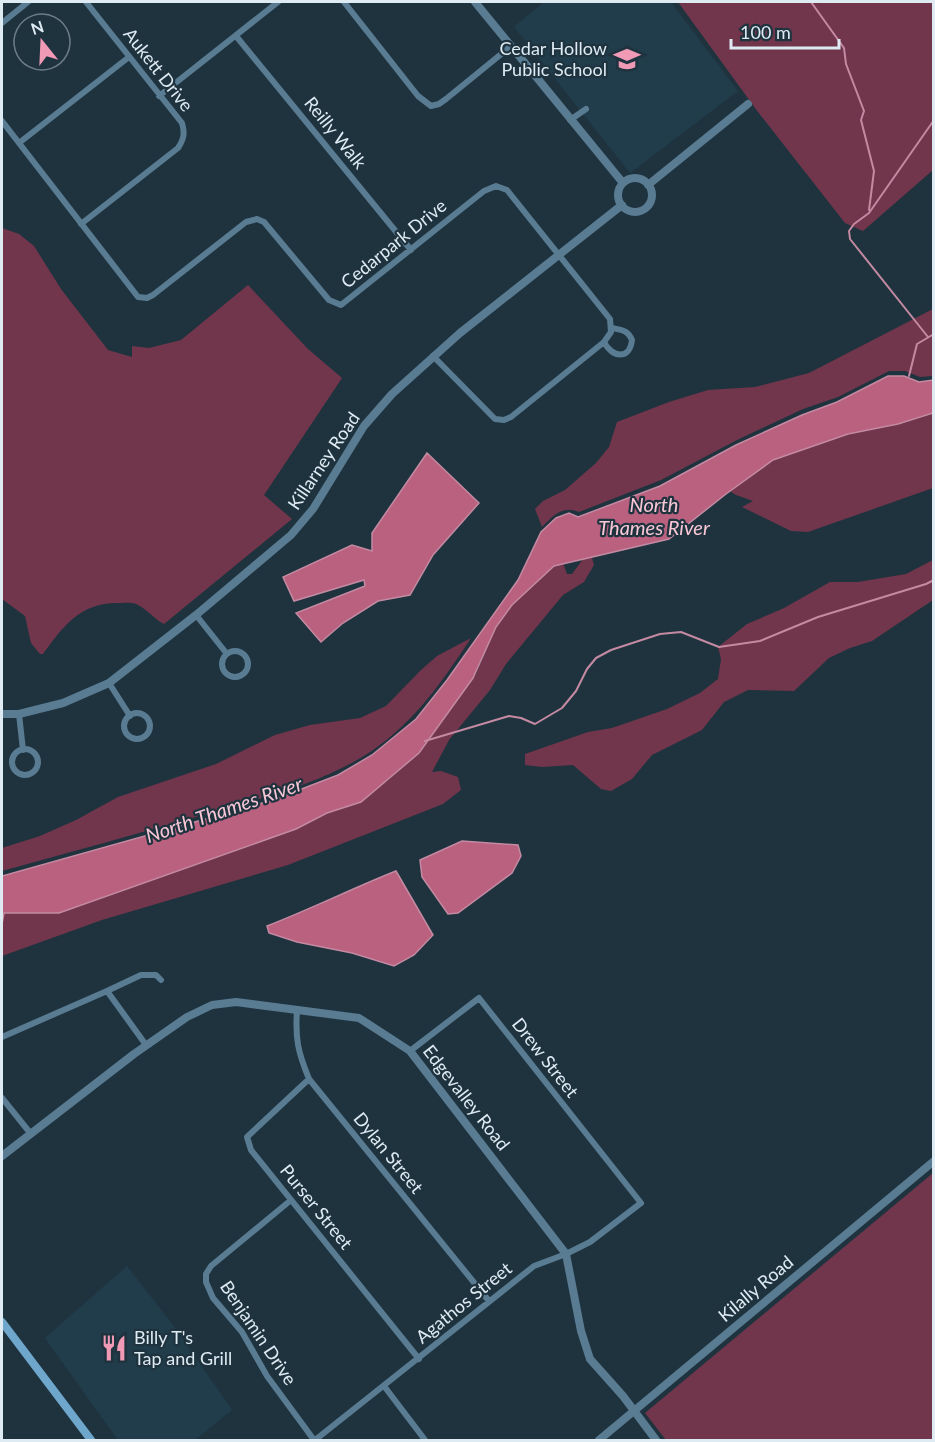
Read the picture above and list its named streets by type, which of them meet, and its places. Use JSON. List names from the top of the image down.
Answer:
{
  "streets": {
    "street": [
      "Aukett Drive",
      "Reilly Walk",
      "Cedarpark Drive",
      "Killarney Road",
      "Drew Street",
      "Edgevalley Road",
      "Dylan Street",
      "Purser Street",
      "Kilally Road",
      "Agathos Street",
      "Benjamin Drive"
    ]
  },
  "crossings": [
    ["Aukett Drive", "Cedarpark Drive"],
    ["Reilly Walk", "Cedarpark Drive"],
    ["Cedarpark Drive", "Killarney Road"],
    ["Drew Street", "Edgevalley Road"],
    ["Drew Street", "Agathos Street"],
    ["Edgevalley Road", "Dylan Street"],
    ["Edgevalley Road", "Kilally Road"],
    ["Edgevalley Road", "Agathos Street"],
    ["Dylan Street", "Purser Street"],
    ["Dylan Street", "Agathos Street"],
    ["Purser Street", "Agathos Street"],
    ["Purser Street", "Benjamin Drive"],
    ["Agathos Street", "Benjamin Drive"]
  ],
  "water": ["North Thames River"],
  "places": {
    "school or university": ["Cedar Hollow Public School"],
    "restaurant": ["Billy T's Tap and Grill"]
  },
  "scale_bar": "100 m",
  "north": "top"
}
